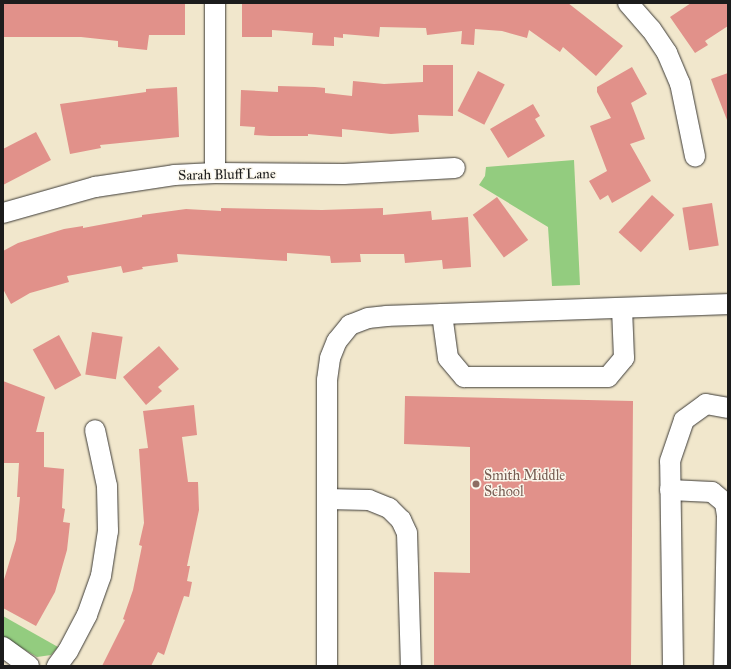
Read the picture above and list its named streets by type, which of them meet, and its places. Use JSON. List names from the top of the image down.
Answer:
{
  "streets": {
    "street": ["Sarah Bluff Lane"]
  },
  "places": ["Smith Middle School"]
}
